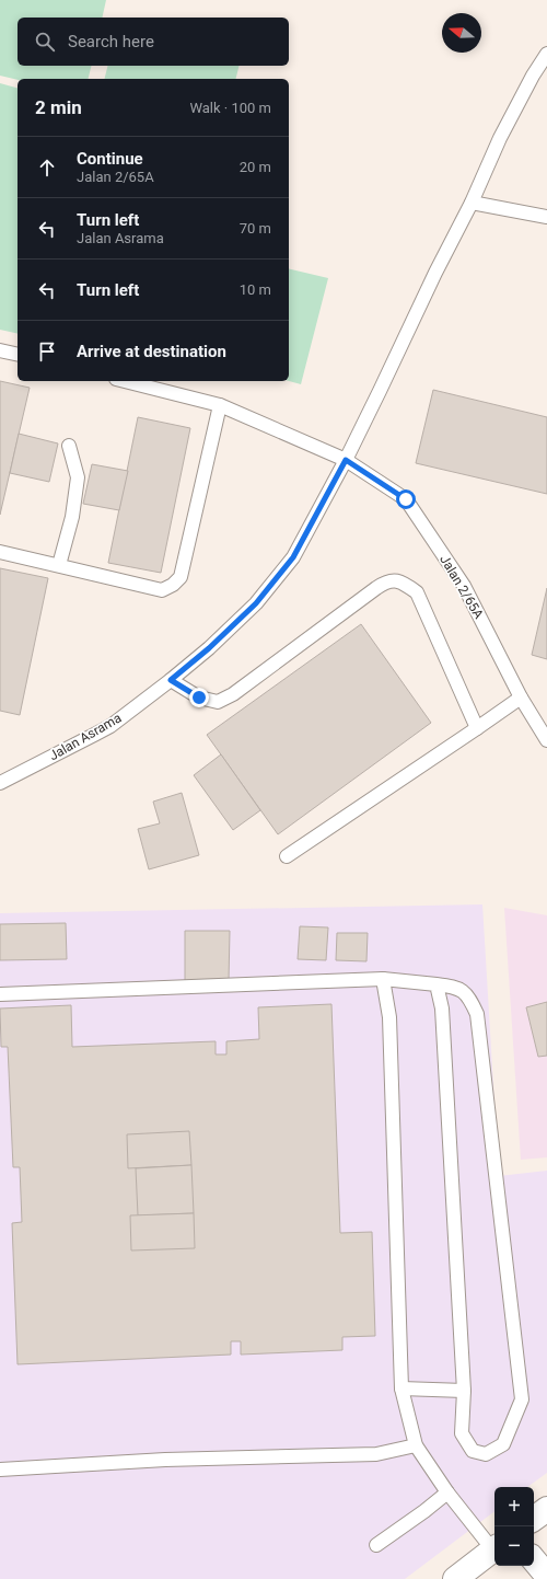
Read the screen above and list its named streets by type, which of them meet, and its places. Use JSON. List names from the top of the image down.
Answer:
{
  "streets": {
    "lane": ["Jalan 2/65A", "Jalan Asrama"]
  },
  "crossings": [
    ["Jalan 2/65A", "Jalan Asrama"]
  ],
  "north": "left",
  "page": {
    "search": "Search here",
    "heading": ["2 min", "Walk · 100 m"],
    "list": [
      ["Continue", "Jalan 2/65A", "20 m"],
      ["Turn left", "Jalan Asrama", "70 m"],
      ["Turn left", "10 m"],
      "Arrive at destination"
    ],
    "map_buttons": ["+", "−"]
  }
}
